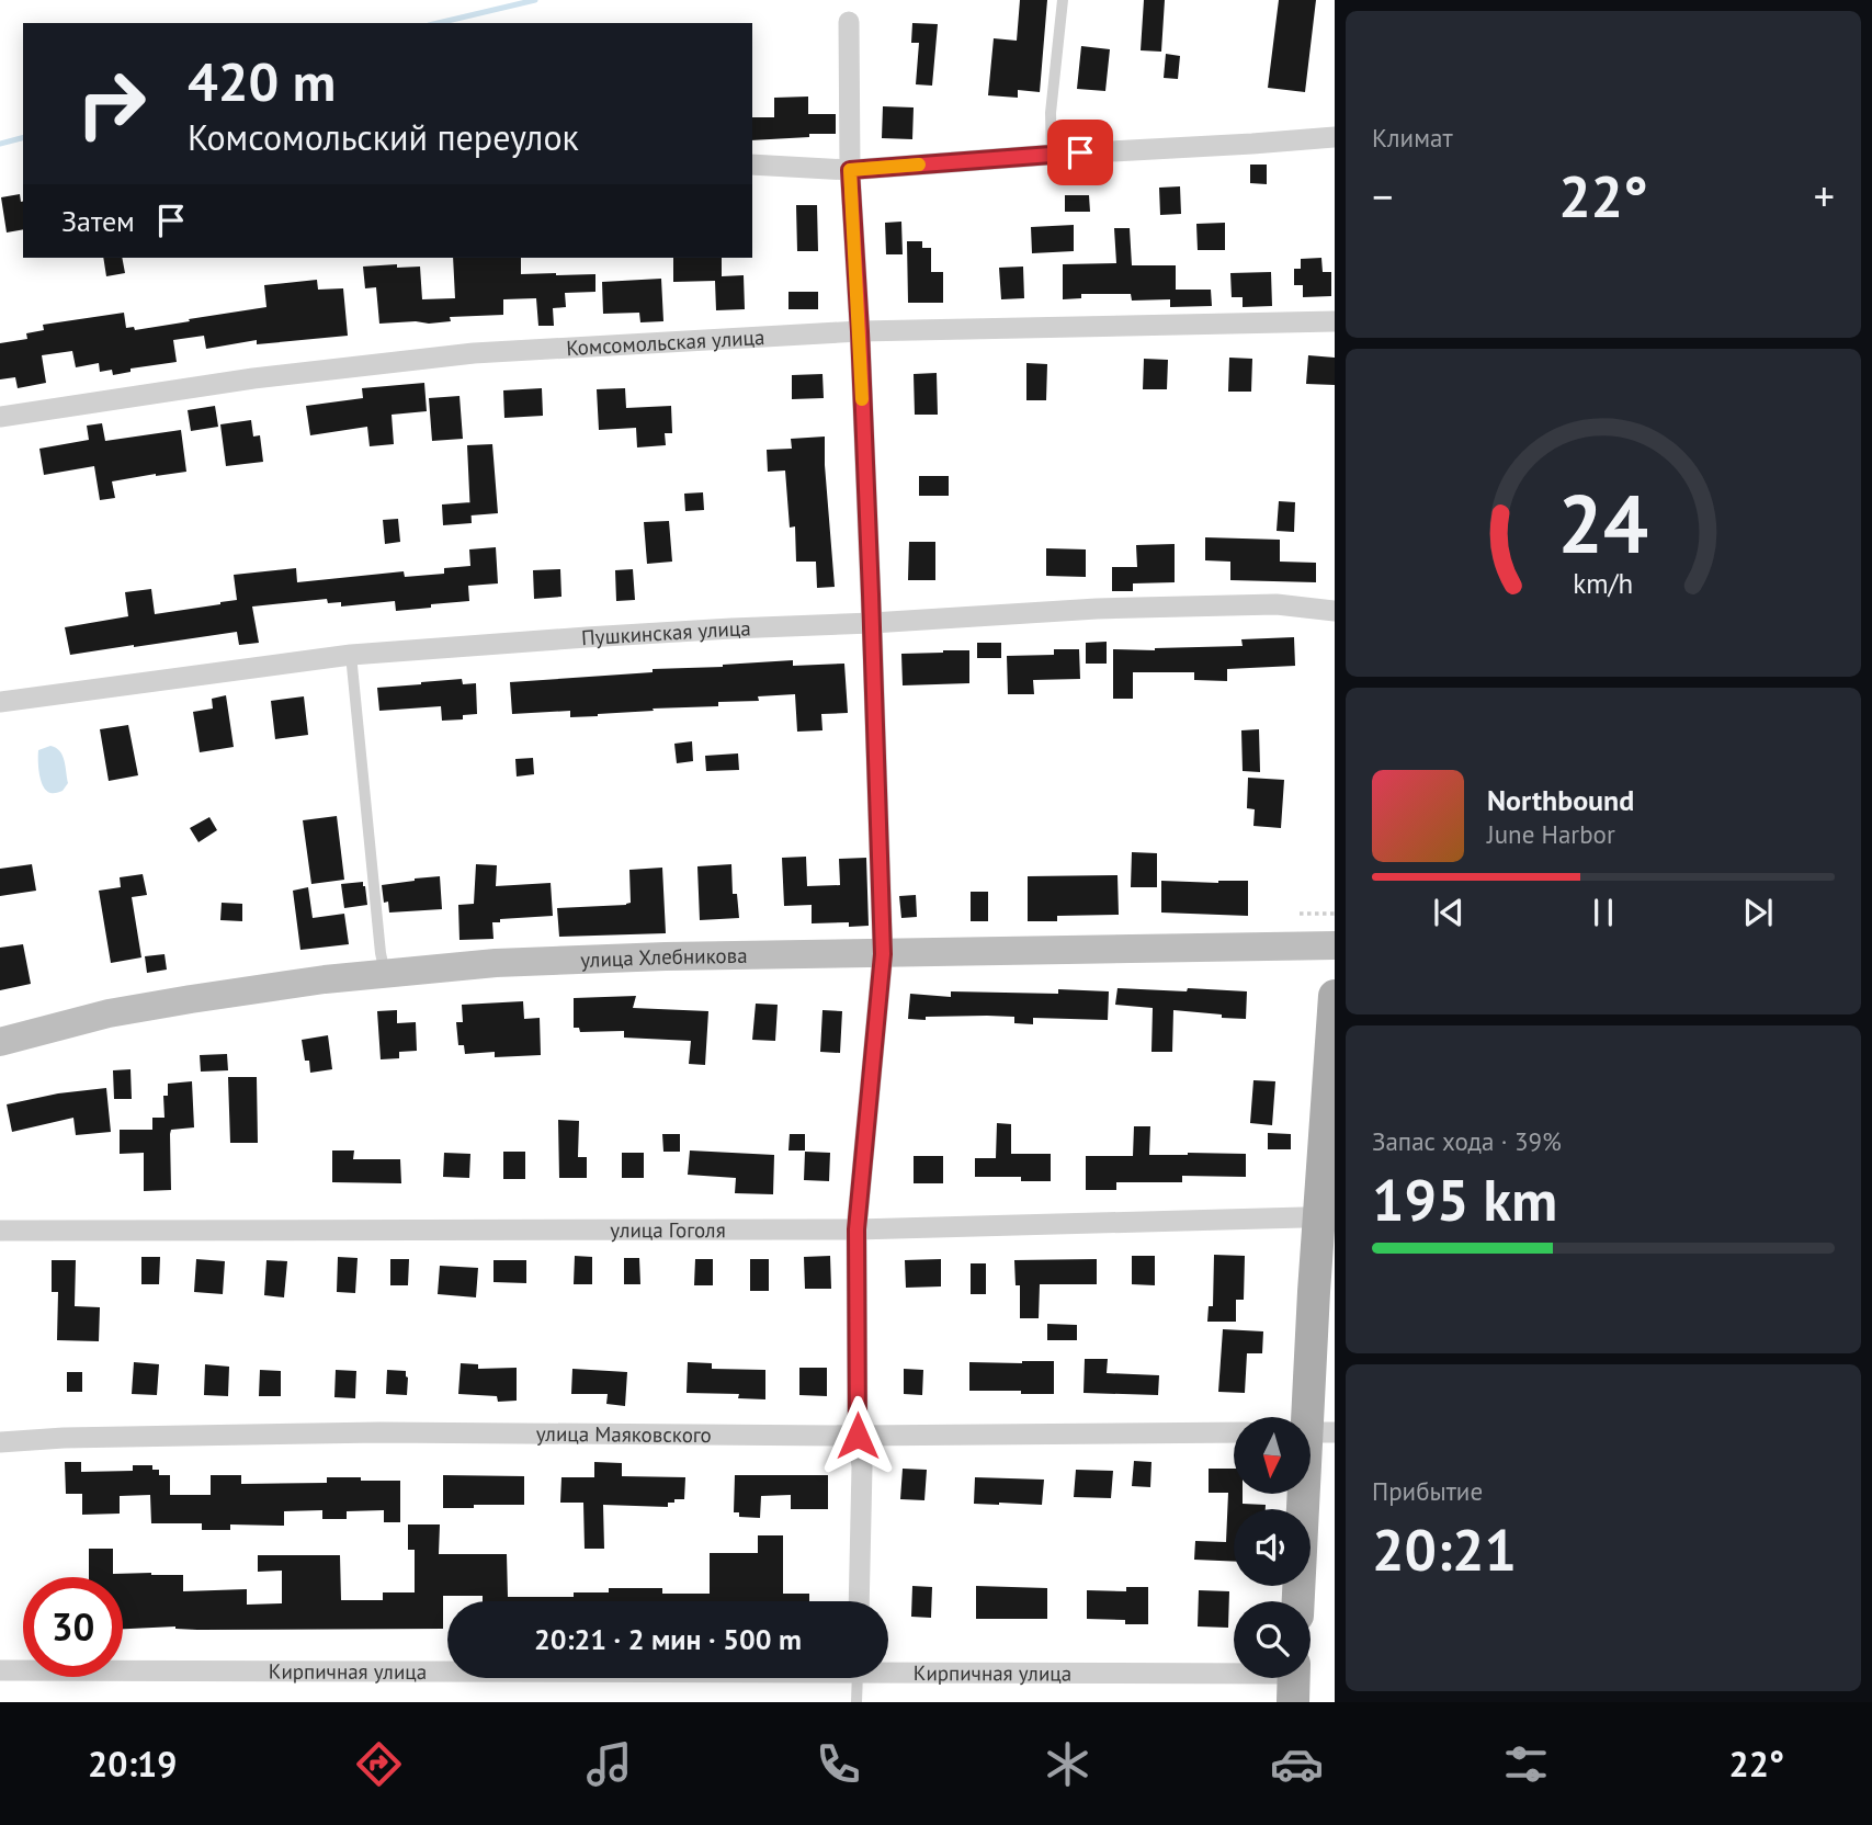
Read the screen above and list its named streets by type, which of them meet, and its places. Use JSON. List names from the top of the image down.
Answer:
{
  "streets": {
    "street": [
      "Комсомольская улица",
      "Пушкинская улица",
      "улица Хлебникова",
      "улица Гоголя",
      "улица Маяковского",
      "Кирпичная улица"
    ]
  },
  "north": "bottom",
  "page": {
    "tile": [
      "Климат",
      ["Запас хода · 39%", "195 km"],
      ["Прибытие", "20:21"]
    ],
    "turn": ["420 m", "Комсомольский переулок"],
    "heat": ["−", "22°", "+"],
    "then": "Затем",
    "song": ["Northbound", "June Harbor"],
    "limit": "30",
    "trip": "20:21 · 2 мин · 500 m",
    "tabs": ["20:19", "22°"],
    "gauge": ["24", "km/h"]
  }
}
